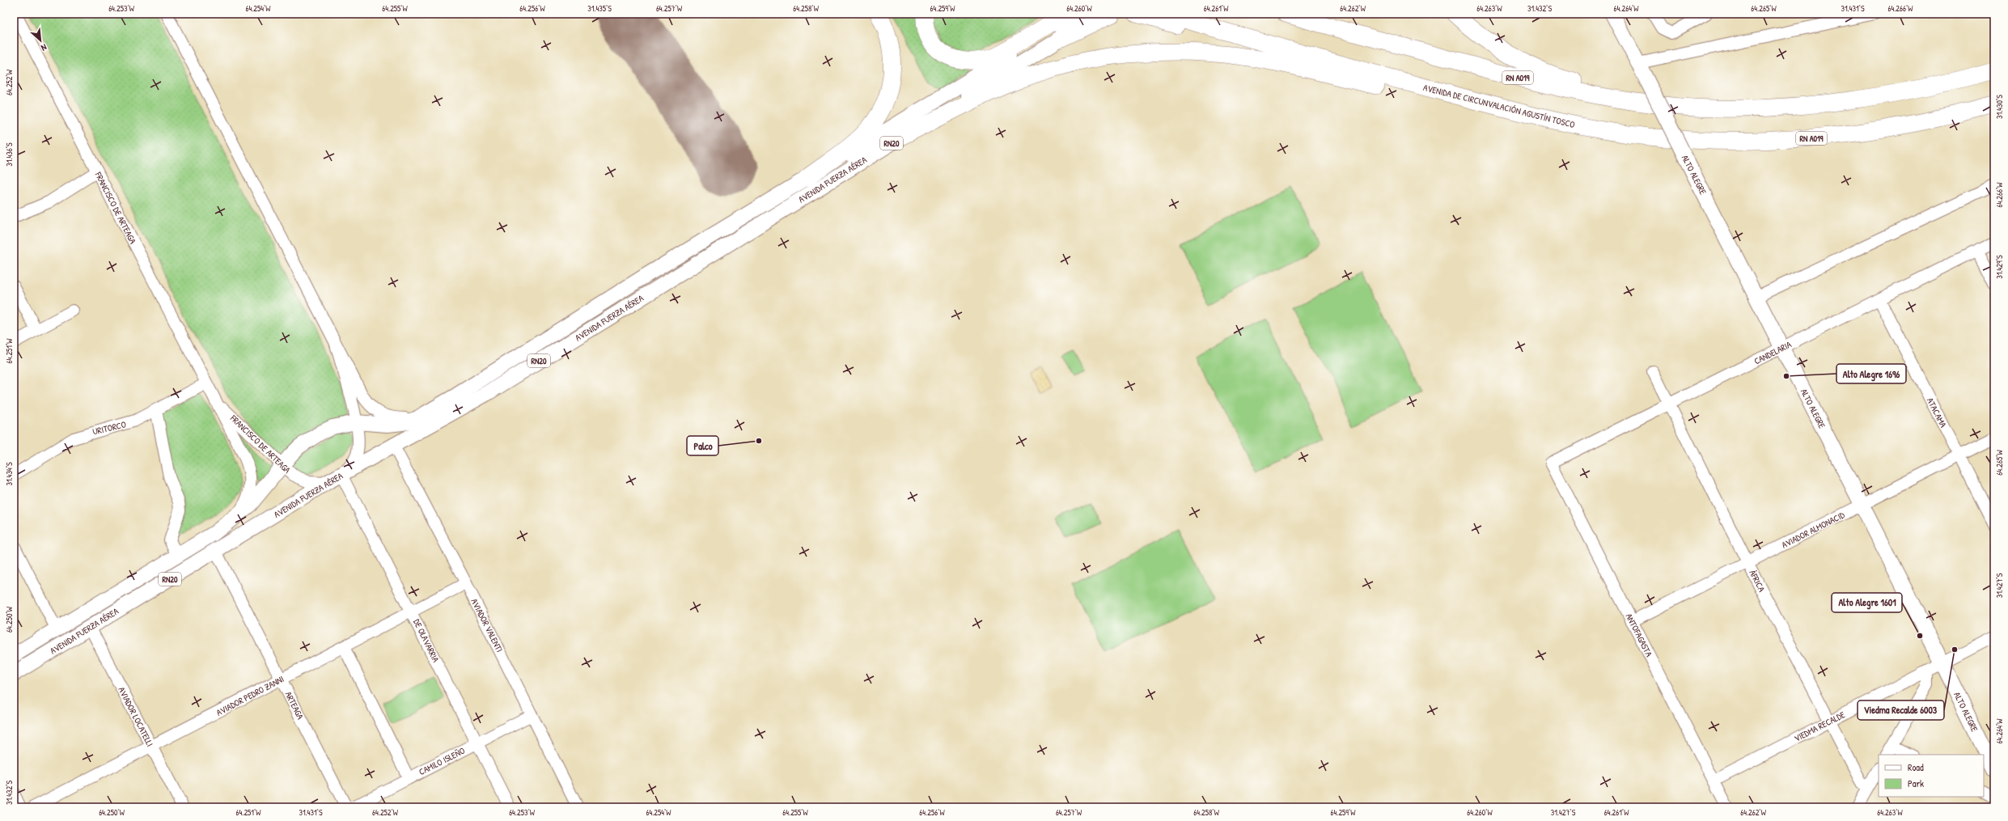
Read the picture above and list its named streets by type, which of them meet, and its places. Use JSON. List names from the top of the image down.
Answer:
{
  "streets": {
    "highway": ["RN A019", "AVENIDA DE CIRCUNVALACIÓN AGUSTÍN TOSCO"],
    "main road": ["RN20", "ALTO ALEGRE", "AVENIDA FUERZA AÉREA"],
    "street": [
      "FRANCISCO DE ARTEAGA",
      "CANDELARIA",
      "ATACAMA",
      "URITORCO",
      "AVIADOR ALMONACID",
      "ÁFRICA",
      "AVIADOR VALENTI",
      "ANTOFAGASTA",
      "DE OLAVARRIA",
      "AVIADOR PEDRO ZANNI",
      "ARTEAGA",
      "AVIADOR LOCATELLI",
      "VIEDMA RECALDE",
      "CAMILO ISLEÑO"
    ]
  },
  "crossings": [
    ["ALTO ALEGRE", "CANDELARIA"],
    ["ALTO ALEGRE", "AVIADOR ALMONACID"],
    ["ALTO ALEGRE", "VIEDMA RECALDE"],
    ["AVENIDA FUERZA AÉREA", "FRANCISCO DE ARTEAGA"],
    ["AVENIDA FUERZA AÉREA", "AVIADOR VALENTI"],
    ["AVENIDA FUERZA AÉREA", "DE OLAVARRIA"],
    ["AVENIDA FUERZA AÉREA", "ARTEAGA"],
    ["AVENIDA FUERZA AÉREA", "AVIADOR LOCATELLI"],
    ["FRANCISCO DE ARTEAGA", "URITORCO"],
    ["CANDELARIA", "ATACAMA"],
    ["CANDELARIA", "ÁFRICA"],
    ["CANDELARIA", "ANTOFAGASTA"],
    ["ATACAMA", "AVIADOR ALMONACID"],
    ["AVIADOR ALMONACID", "ÁFRICA"],
    ["AVIADOR ALMONACID", "ANTOFAGASTA"],
    ["ÁFRICA", "VIEDMA RECALDE"],
    ["AVIADOR VALENTI", "AVIADOR PEDRO ZANNI"],
    ["AVIADOR VALENTI", "CAMILO ISLEÑO"],
    ["ANTOFAGASTA", "VIEDMA RECALDE"],
    ["DE OLAVARRIA", "AVIADOR PEDRO ZANNI"],
    ["DE OLAVARRIA", "CAMILO ISLEÑO"],
    ["AVIADOR PEDRO ZANNI", "ARTEAGA"],
    ["AVIADOR PEDRO ZANNI", "AVIADOR LOCATELLI"]
  ],
  "places": [
    "Alto Alegre 1696",
    "Palco",
    "Alto Alegre 1601",
    "Viedma Recalde 6003"
  ],
  "legend": ["Road", "Park"],
  "north": "bottom right",
  "coordinates": [
    "64.253°W",
    "64.254°W",
    "64.255°W",
    "64.256°W",
    "31.435°S",
    "64.257°W",
    "64.258°W",
    "64.259°W",
    "64.260°W",
    "64.261°W",
    "64.262°W",
    "64.263°W",
    "31.432°S",
    "64.264°W",
    "64.265°W",
    "31.431°S",
    "64.266°W",
    "64.252°W",
    "31.430°S",
    "31.436°S",
    "31.429°S",
    "64.251°W",
    "31.434°S",
    "31.427°S",
    "64.250°W"
  ]
}
